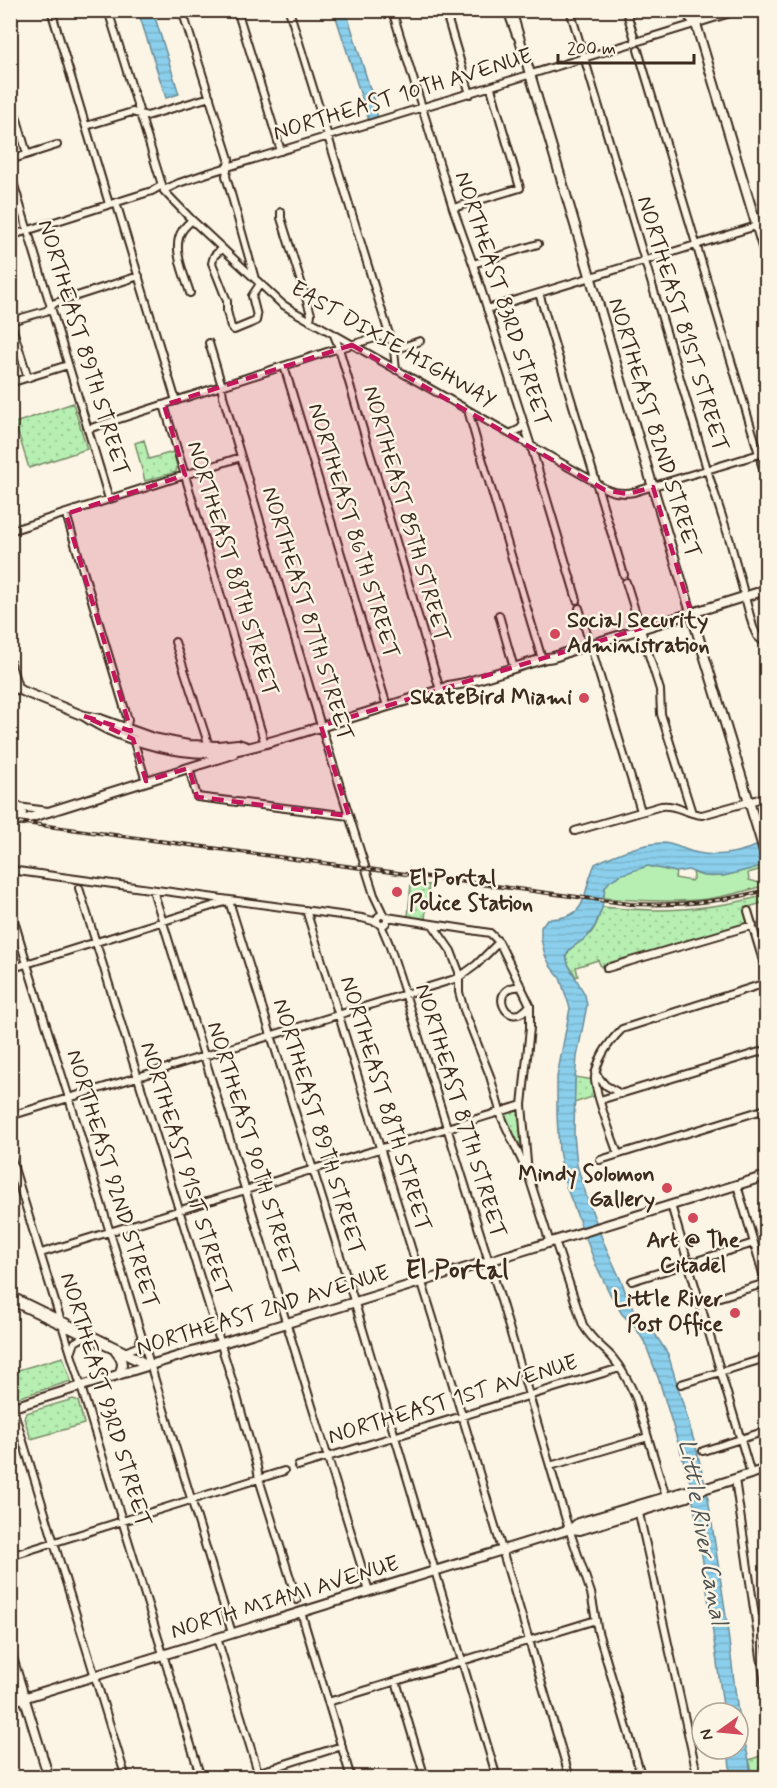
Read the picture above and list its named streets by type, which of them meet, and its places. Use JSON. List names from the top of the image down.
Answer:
{
  "streets": {
    "main road": ["NORTHEAST 82ND STREET", "NORTHEAST 2ND AVENUE", "NORTH MIAMI AVENUE"],
    "street": [
      "NORTHEAST 10TH AVENUE",
      "NORTHEAST 83RD STREET",
      "NORTHEAST 81ST STREET",
      "EAST DIXIE HIGHWAY",
      "NORTHEAST 89TH STREET",
      "NORTHEAST 85TH STREET",
      "NORTHEAST 86TH STREET",
      "NORTHEAST 88TH STREET",
      "NORTHEAST 87TH STREET",
      "NORTHEAST 90TH STREET",
      "NORTHEAST 91ST STREET",
      "NORTHEAST 92ND STREET",
      "NORTHEAST 93RD STREET",
      "NORTHEAST 1ST AVENUE"
    ]
  },
  "crossings": [
    ["NORTHEAST 10TH AVENUE", "NORTHEAST 83RD STREET"],
    ["NORTHEAST 10TH AVENUE", "NORTHEAST 81ST STREET"],
    ["NORTHEAST 10TH AVENUE", "EAST DIXIE HIGHWAY"],
    ["NORTHEAST 10TH AVENUE", "NORTHEAST 89TH STREET"],
    ["NORTHEAST 10TH AVENUE", "NORTHEAST 82ND STREET"],
    ["NORTHEAST 83RD STREET", "EAST DIXIE HIGHWAY"],
    ["EAST DIXIE HIGHWAY", "NORTHEAST 82ND STREET"],
    ["EAST DIXIE HIGHWAY", "NORTHEAST 85TH STREET"],
    ["NORTHEAST 89TH STREET", "NORTHEAST 2ND AVENUE"],
    ["NORTHEAST 89TH STREET", "NORTHEAST 1ST AVENUE"],
    ["NORTHEAST 89TH STREET", "NORTH MIAMI AVENUE"],
    ["NORTHEAST 88TH STREET", "NORTHEAST 2ND AVENUE"],
    ["NORTHEAST 88TH STREET", "NORTHEAST 1ST AVENUE"],
    ["NORTHEAST 88TH STREET", "NORTH MIAMI AVENUE"],
    ["NORTHEAST 87TH STREET", "NORTHEAST 2ND AVENUE"],
    ["NORTHEAST 87TH STREET", "NORTHEAST 1ST AVENUE"],
    ["NORTHEAST 87TH STREET", "NORTH MIAMI AVENUE"],
    ["NORTHEAST 90TH STREET", "NORTHEAST 2ND AVENUE"],
    ["NORTHEAST 90TH STREET", "NORTHEAST 1ST AVENUE"],
    ["NORTHEAST 90TH STREET", "NORTH MIAMI AVENUE"],
    ["NORTHEAST 91ST STREET", "NORTHEAST 2ND AVENUE"],
    ["NORTHEAST 92ND STREET", "NORTHEAST 2ND AVENUE"],
    ["NORTHEAST 92ND STREET", "NORTH MIAMI AVENUE"],
    ["NORTHEAST 2ND AVENUE", "NORTHEAST 93RD STREET"],
    ["NORTHEAST 93RD STREET", "NORTH MIAMI AVENUE"]
  ],
  "districts": ["El Portal"],
  "water": ["Little River Canal"],
  "places": [
    "Social Security Administration",
    "SkateBird Miami",
    "El Portal Police Station",
    "Mindy Solomon Gallery",
    "Art @ The Citadel",
    "Little River Post Office"
  ],
  "scale_bar": "200 m",
  "north": "left"
}
